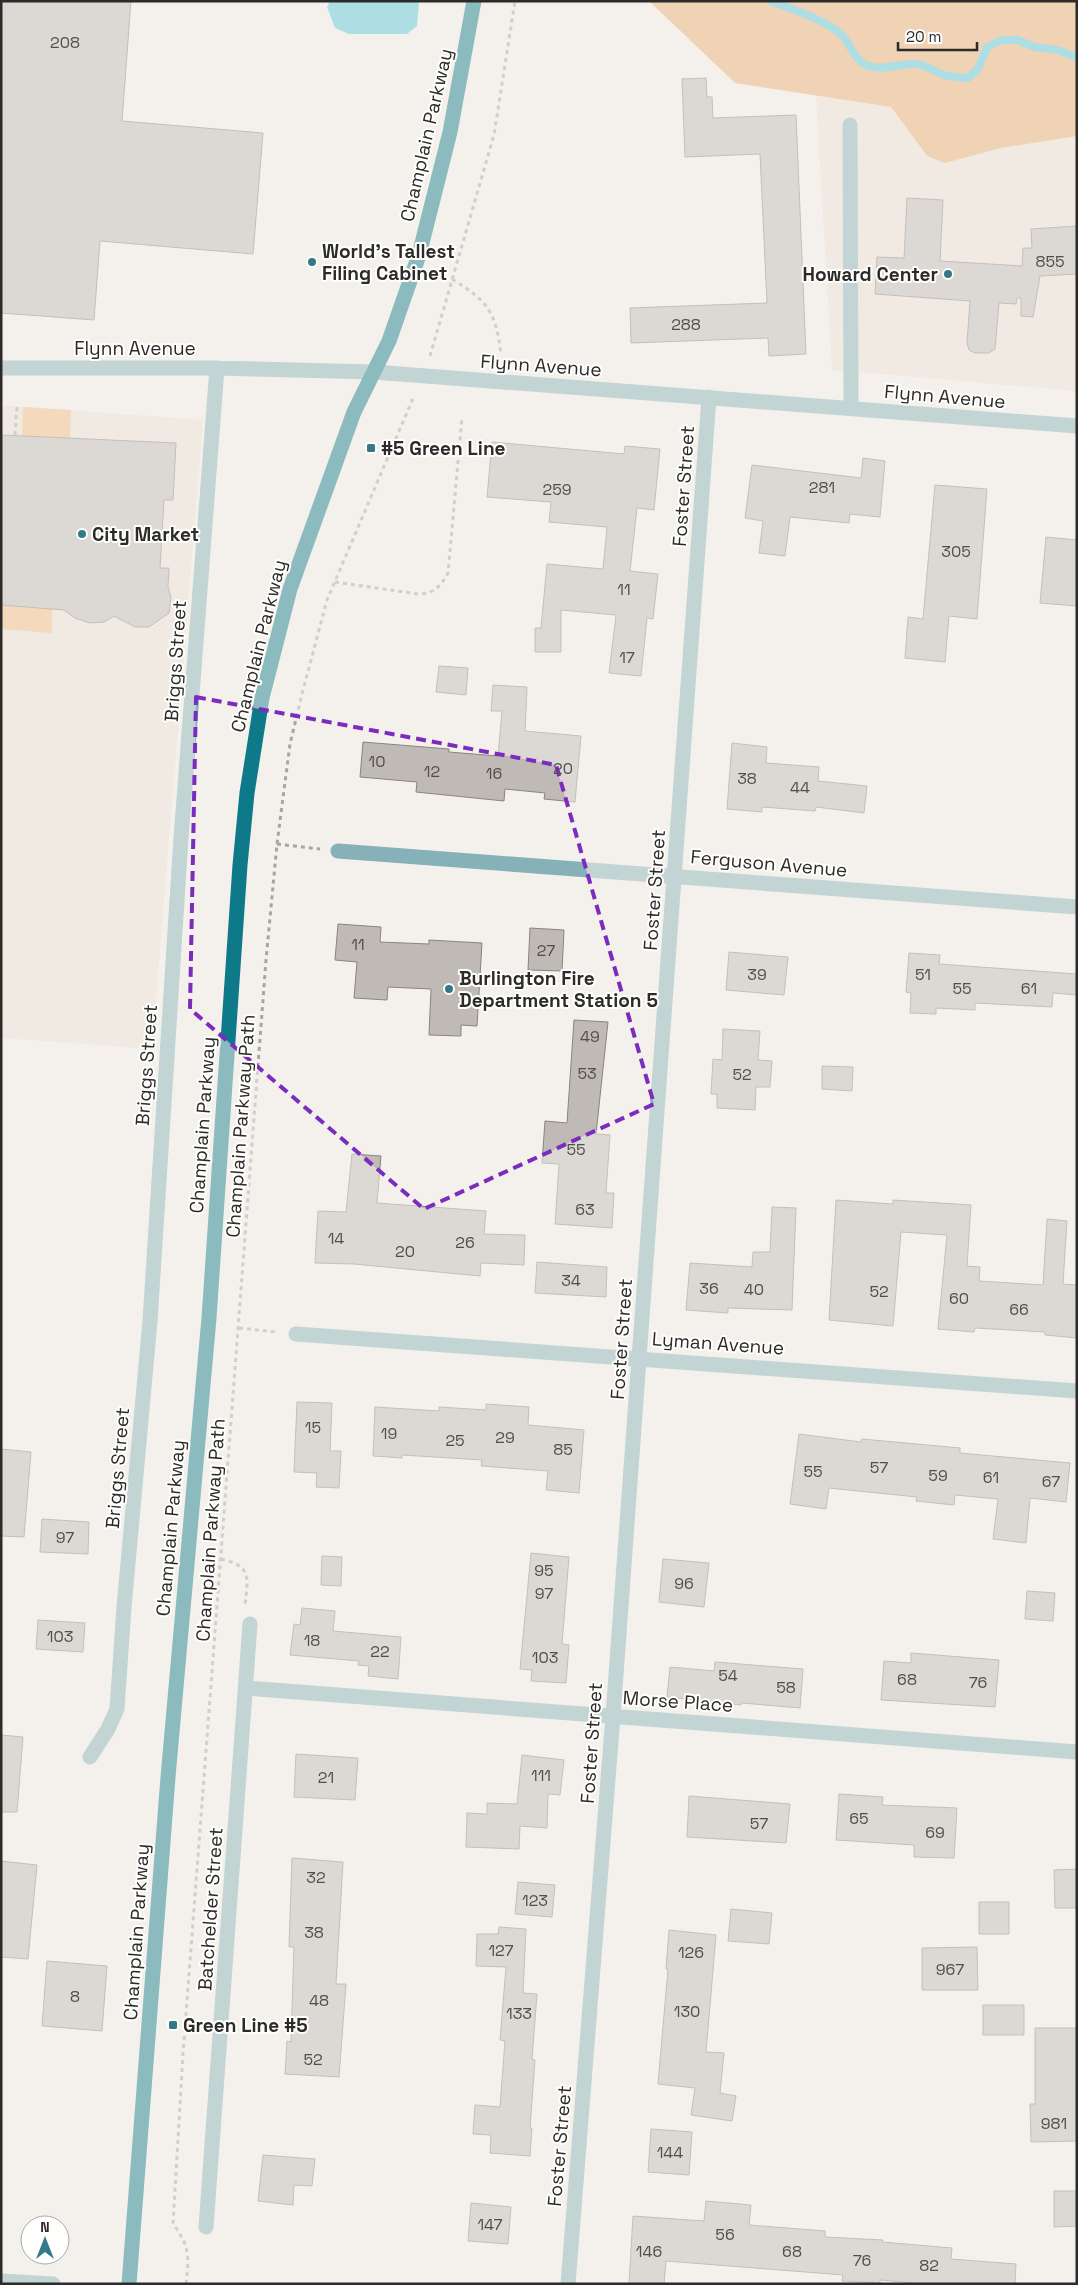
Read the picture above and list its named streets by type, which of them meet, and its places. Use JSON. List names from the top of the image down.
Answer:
{
  "streets": {
    "main road": ["Champlain Parkway"],
    "street": [
      "Flynn Avenue",
      "Foster Street",
      "Briggs Street",
      "Ferguson Avenue",
      "Lyman Avenue",
      "Morse Place",
      "Batchelder Street"
    ],
    "path": ["Champlain Parkway Path"]
  },
  "crossings": [
    ["Champlain Parkway", "Flynn Avenue"],
    ["Flynn Avenue", "Foster Street"],
    ["Flynn Avenue", "Briggs Street"],
    ["Flynn Avenue", "Champlain Parkway Path"],
    ["Foster Street", "Ferguson Avenue"],
    ["Foster Street", "Lyman Avenue"],
    ["Foster Street", "Morse Place"],
    ["Morse Place", "Batchelder Street"]
  ],
  "places": {
    "other": [
      "World's Tallest Filing Cabinet",
      "Howard Center",
      "City Market",
      "Burlington Fire Department Station 5"
    ],
    "transit": ["#5 Green Line", "Green Line #5"]
  },
  "house_numbers": [
    "208",
    "855",
    "288",
    "281",
    "259",
    "305",
    "11",
    "17",
    "10",
    "20",
    "12",
    "16",
    "38",
    "44",
    "11",
    "27",
    "39",
    "51",
    "55",
    "61",
    "49",
    "53",
    "52",
    "55",
    "63",
    "14",
    "26",
    "20",
    "34",
    "36",
    "40",
    "52",
    "60",
    "66",
    "15",
    "19",
    "29",
    "25",
    "85",
    "57",
    "55",
    "59",
    "61",
    "67",
    "97",
    "95",
    "96",
    "97",
    "103",
    "18",
    "22",
    "103",
    "54",
    "68",
    "76",
    "58",
    "111",
    "21",
    "65",
    "57",
    "69",
    "32",
    "123",
    "38",
    "127",
    "126",
    "967",
    "8",
    "48",
    "130",
    "133",
    "52",
    "981",
    "144",
    "147",
    "56",
    "146",
    "68",
    "76",
    "82"
  ],
  "scale_bar": "20 m",
  "north": "top"
}
